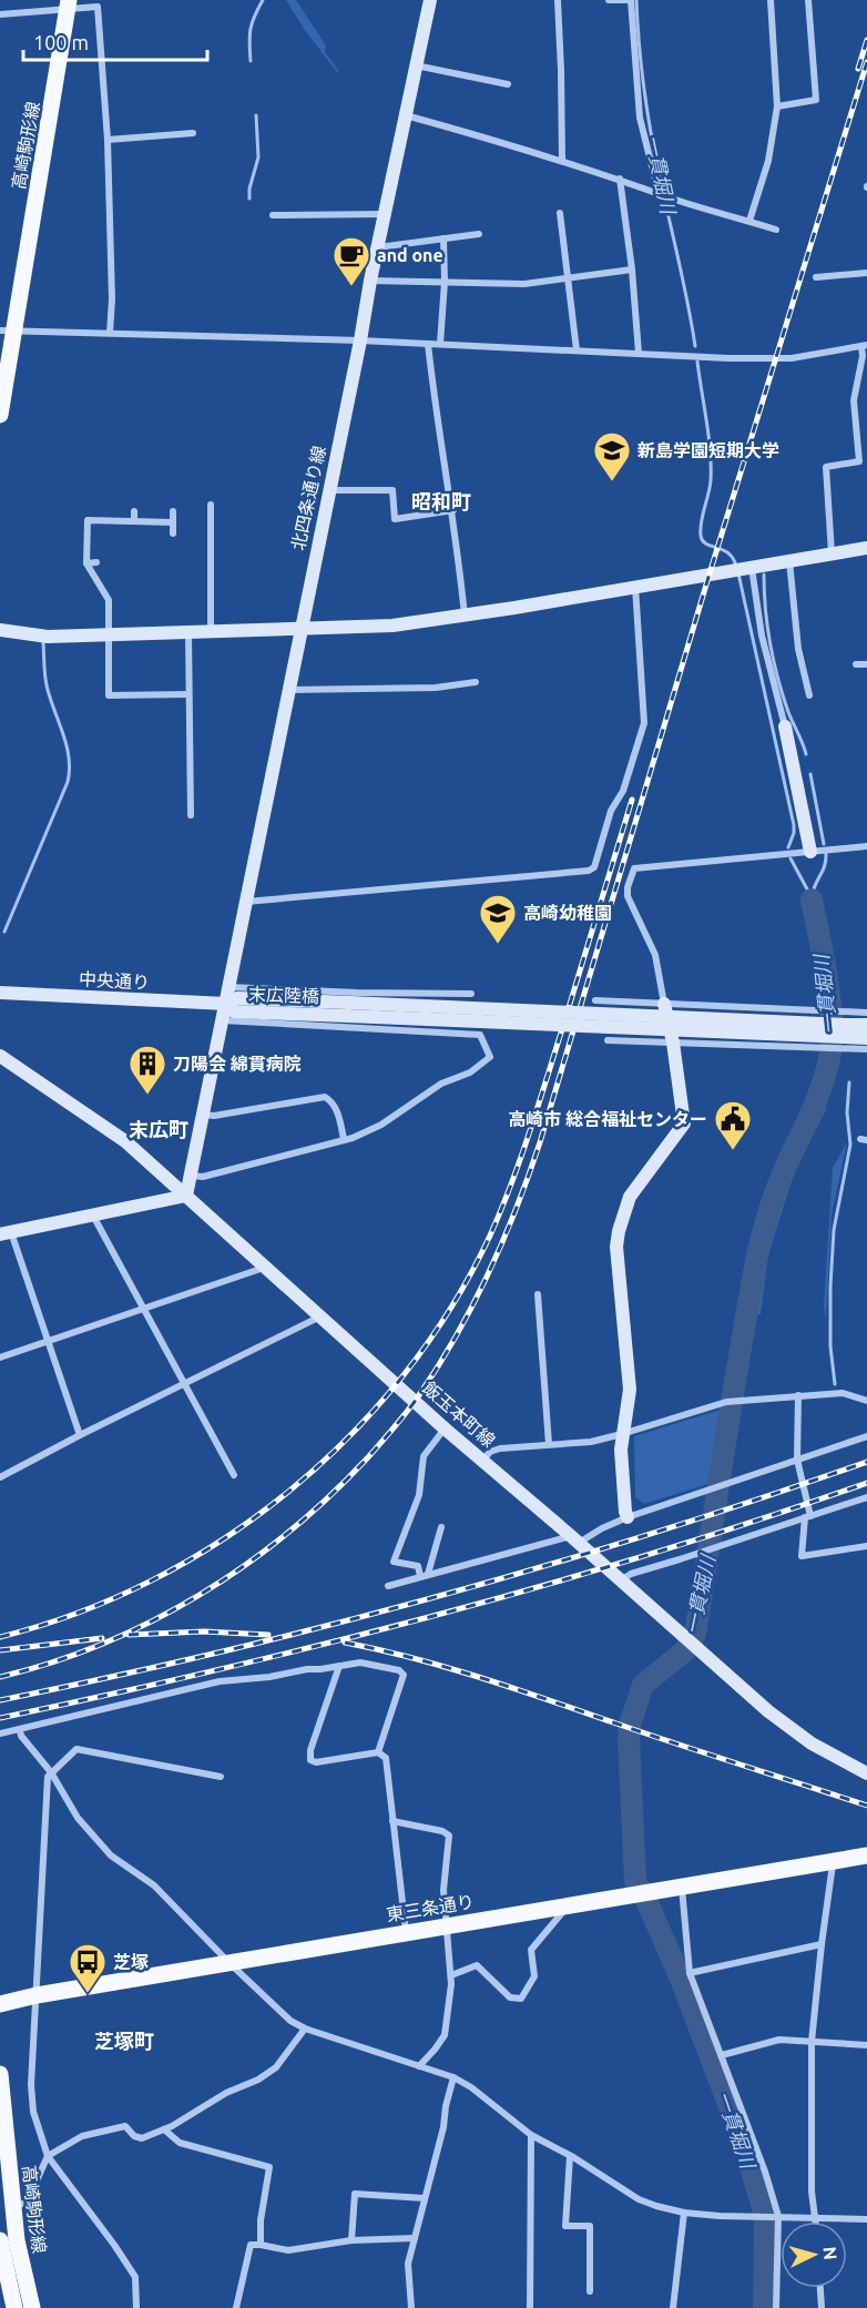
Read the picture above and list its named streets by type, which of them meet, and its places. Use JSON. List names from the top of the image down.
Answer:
{
  "streets": {
    "main road": ["高崎駒形線", "東三条通り"],
    "street": [
      "北四条通り線",
      "中央通り",
      "末広陸橋",
      "飯玉本町線"
    ]
  },
  "crossings": [
    ["北四条通り線", "中央通り"],
    ["北四条通り線", "末広陸橋"],
    ["中央通り", "末広陸橋"]
  ],
  "districts": ["昭和町", "末広町", "芝塚町"],
  "water": ["一貫堀川"],
  "places": {
    "cafe": ["and one"],
    "school or university": ["新島学園短期大学", "高崎幼稚園"],
    "building": ["刀陽会 綿貫病院"],
    "public building": ["高崎市 総合福祉センター"],
    "bus stop": ["芝塚"]
  },
  "scale_bar": "100 m",
  "north": "right"
}
